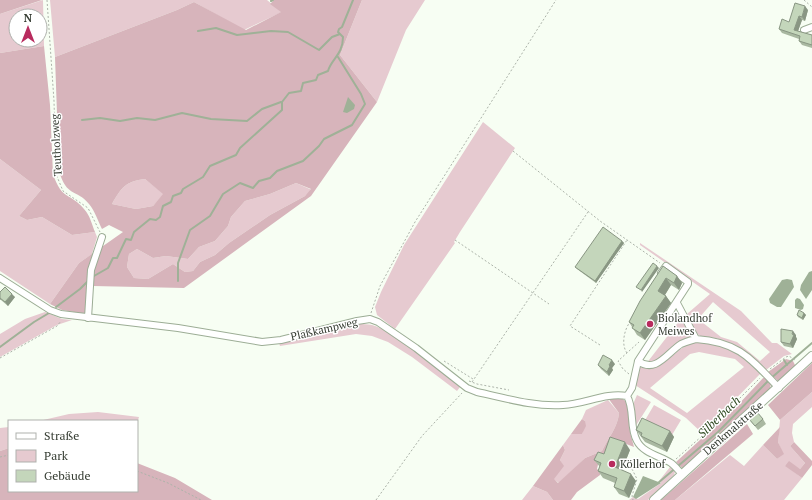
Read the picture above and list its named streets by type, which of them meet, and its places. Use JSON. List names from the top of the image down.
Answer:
{
  "streets": {
    "main road": ["Denkmalstraße"],
    "street": ["Plaßkampweg"],
    "path": ["Teutholzweg"]
  },
  "water": ["Silberbach"],
  "places": ["Biolandhof Meiwes", "Köllerhof"],
  "legend": ["Straße", "Park", "Gebäude"],
  "north": "top"
}
